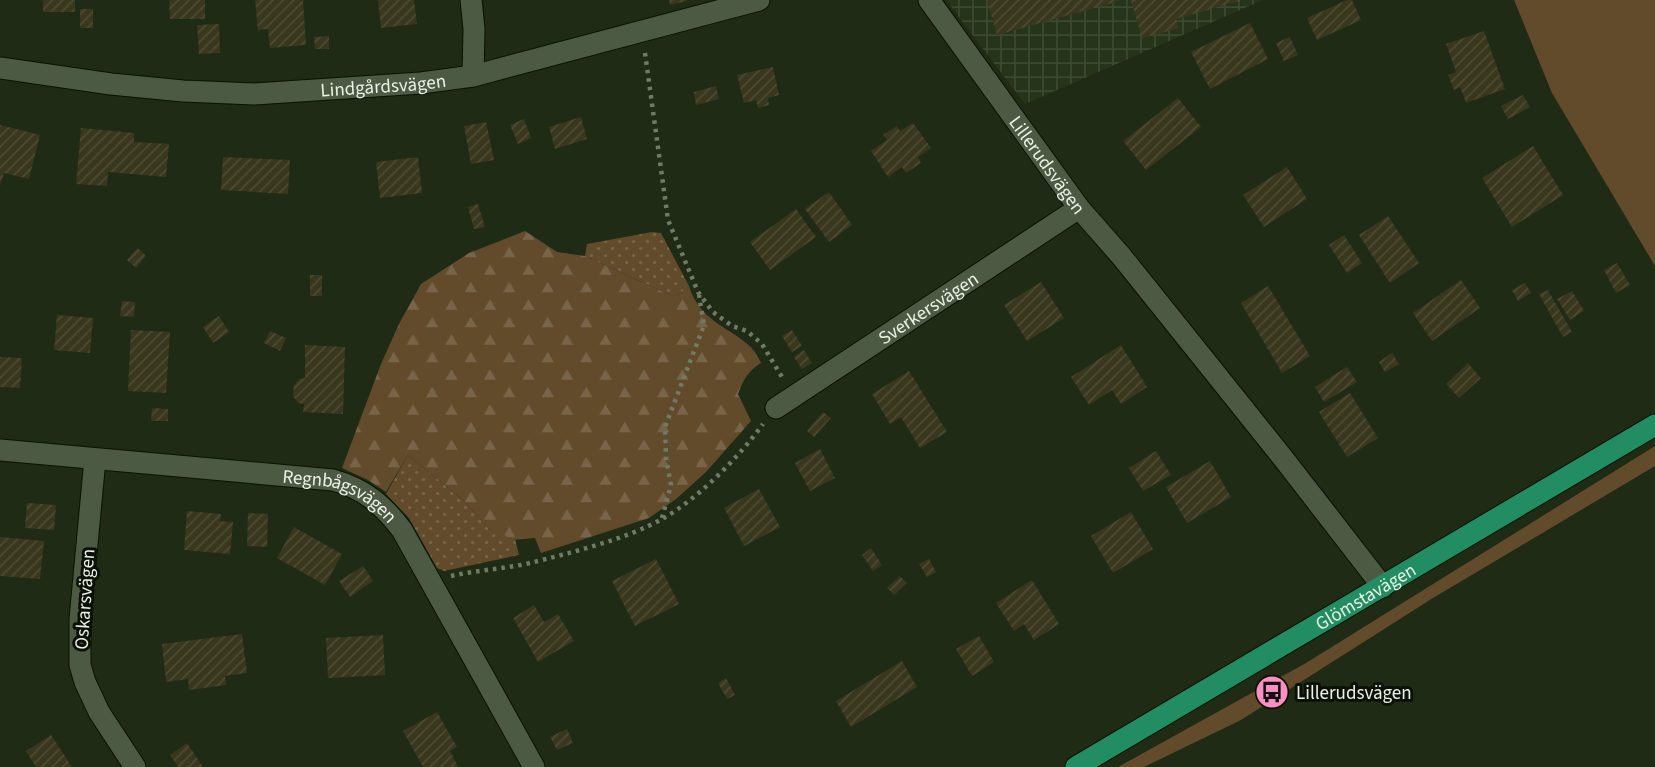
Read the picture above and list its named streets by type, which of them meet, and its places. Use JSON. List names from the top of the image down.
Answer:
{
  "streets": {
    "main road": ["Glömstavägen"],
    "street": [
      "Lindgårdsvägen",
      "Lillerudsvägen",
      "Sverkersvägen",
      "Regnbågsvägen",
      "Oskarsvägen"
    ]
  },
  "crossings": [
    ["Lillerudsvägen", "Sverkersvägen"],
    ["Lillerudsvägen", "Glömstavägen"],
    ["Regnbågsvägen", "Oskarsvägen"]
  ],
  "places": {
    "bus stop": ["Lillerudsvägen"]
  }
}
